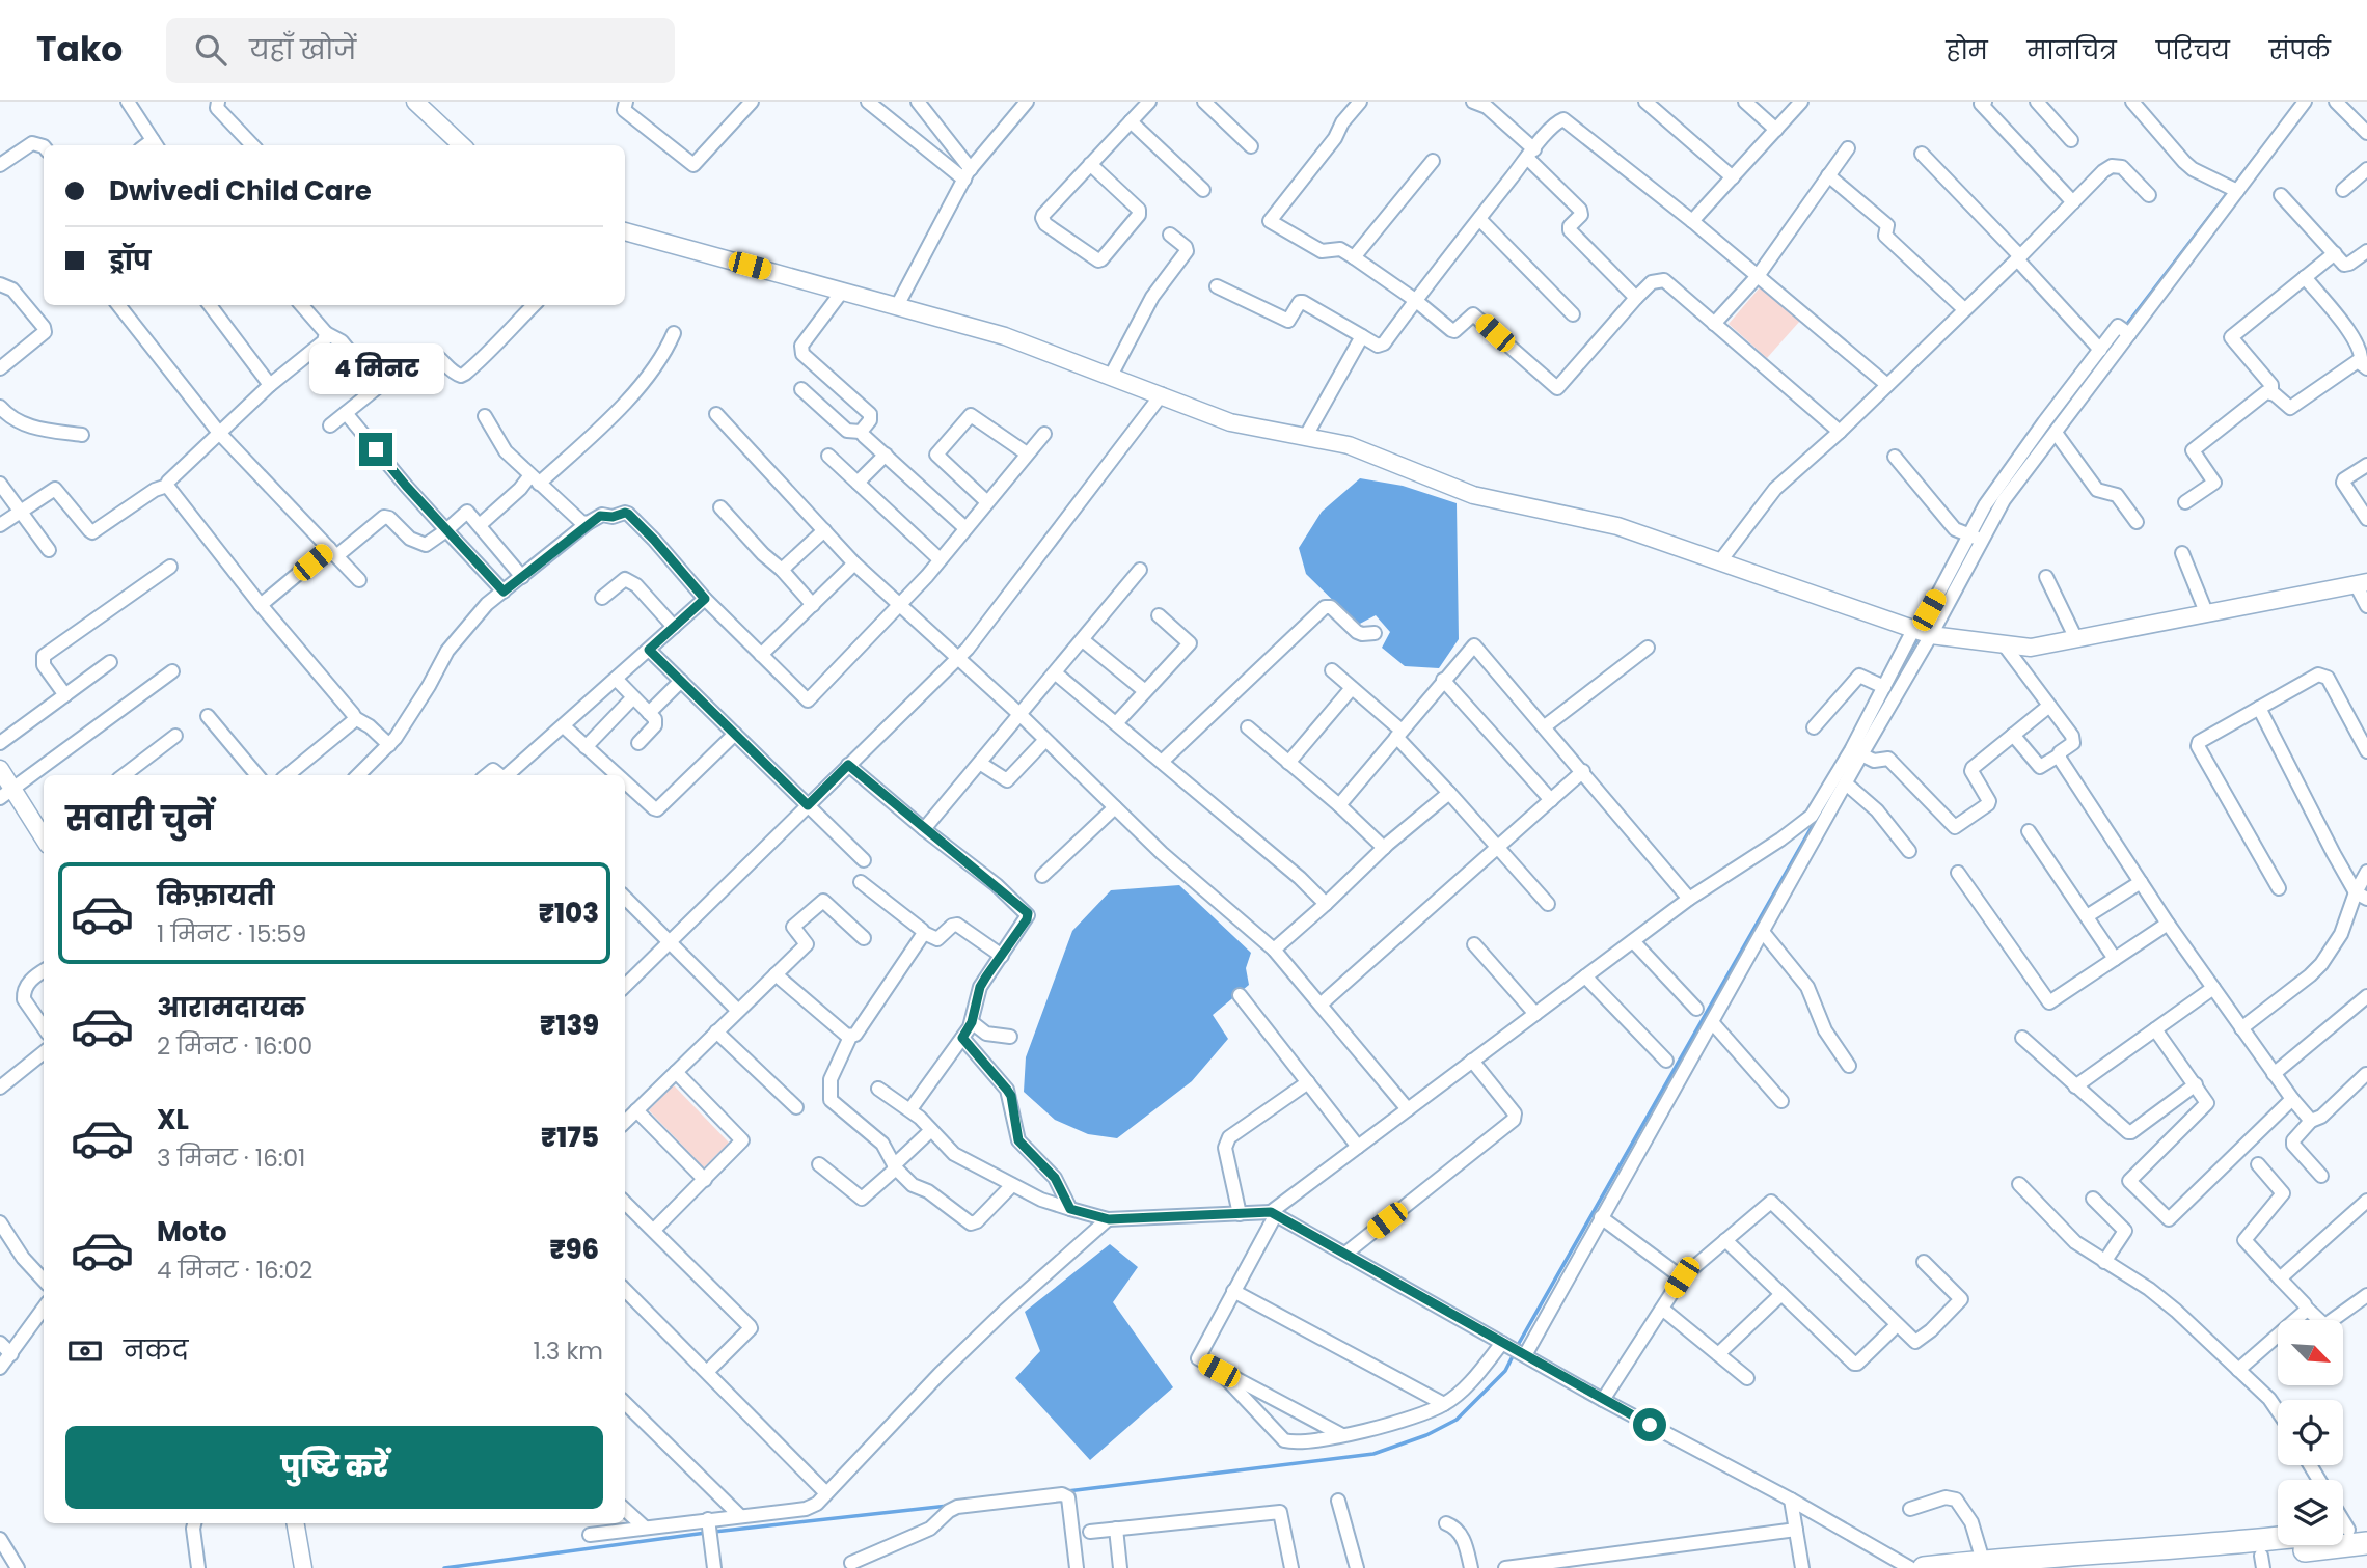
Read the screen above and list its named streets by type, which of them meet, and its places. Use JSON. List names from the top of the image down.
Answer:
{
  "north": "bottom right",
  "page": {
    "header": "Tako",
    "search": "यहाँ खोजें",
    "nav": [
      "होम",
      "मानचित्र",
      "परिचय",
      "संपर्क"
    ],
    "banner": ["Dwivedi Child Care", "ड्रॉप"],
    "bubble": "4 मिनट",
    "heading": "सवारी चुनें",
    "list": [
      {
        "name": "किफ़ायती",
        "note": "1 मिनट · 15:59",
        "value": "₹103"
      },
      {
        "name": "आरामदायक",
        "note": "2 मिनट · 16:00",
        "value": "₹139"
      },
      {
        "name": "XL",
        "note": "3 मिनट · 16:01",
        "value": "₹175"
      },
      {
        "name": "Moto",
        "note": "4 मिनट · 16:02",
        "value": "₹96"
      }
    ],
    "pay": ["नकद", "1.3 km"],
    "buttons": "पुष्टि करें"
  }
}
